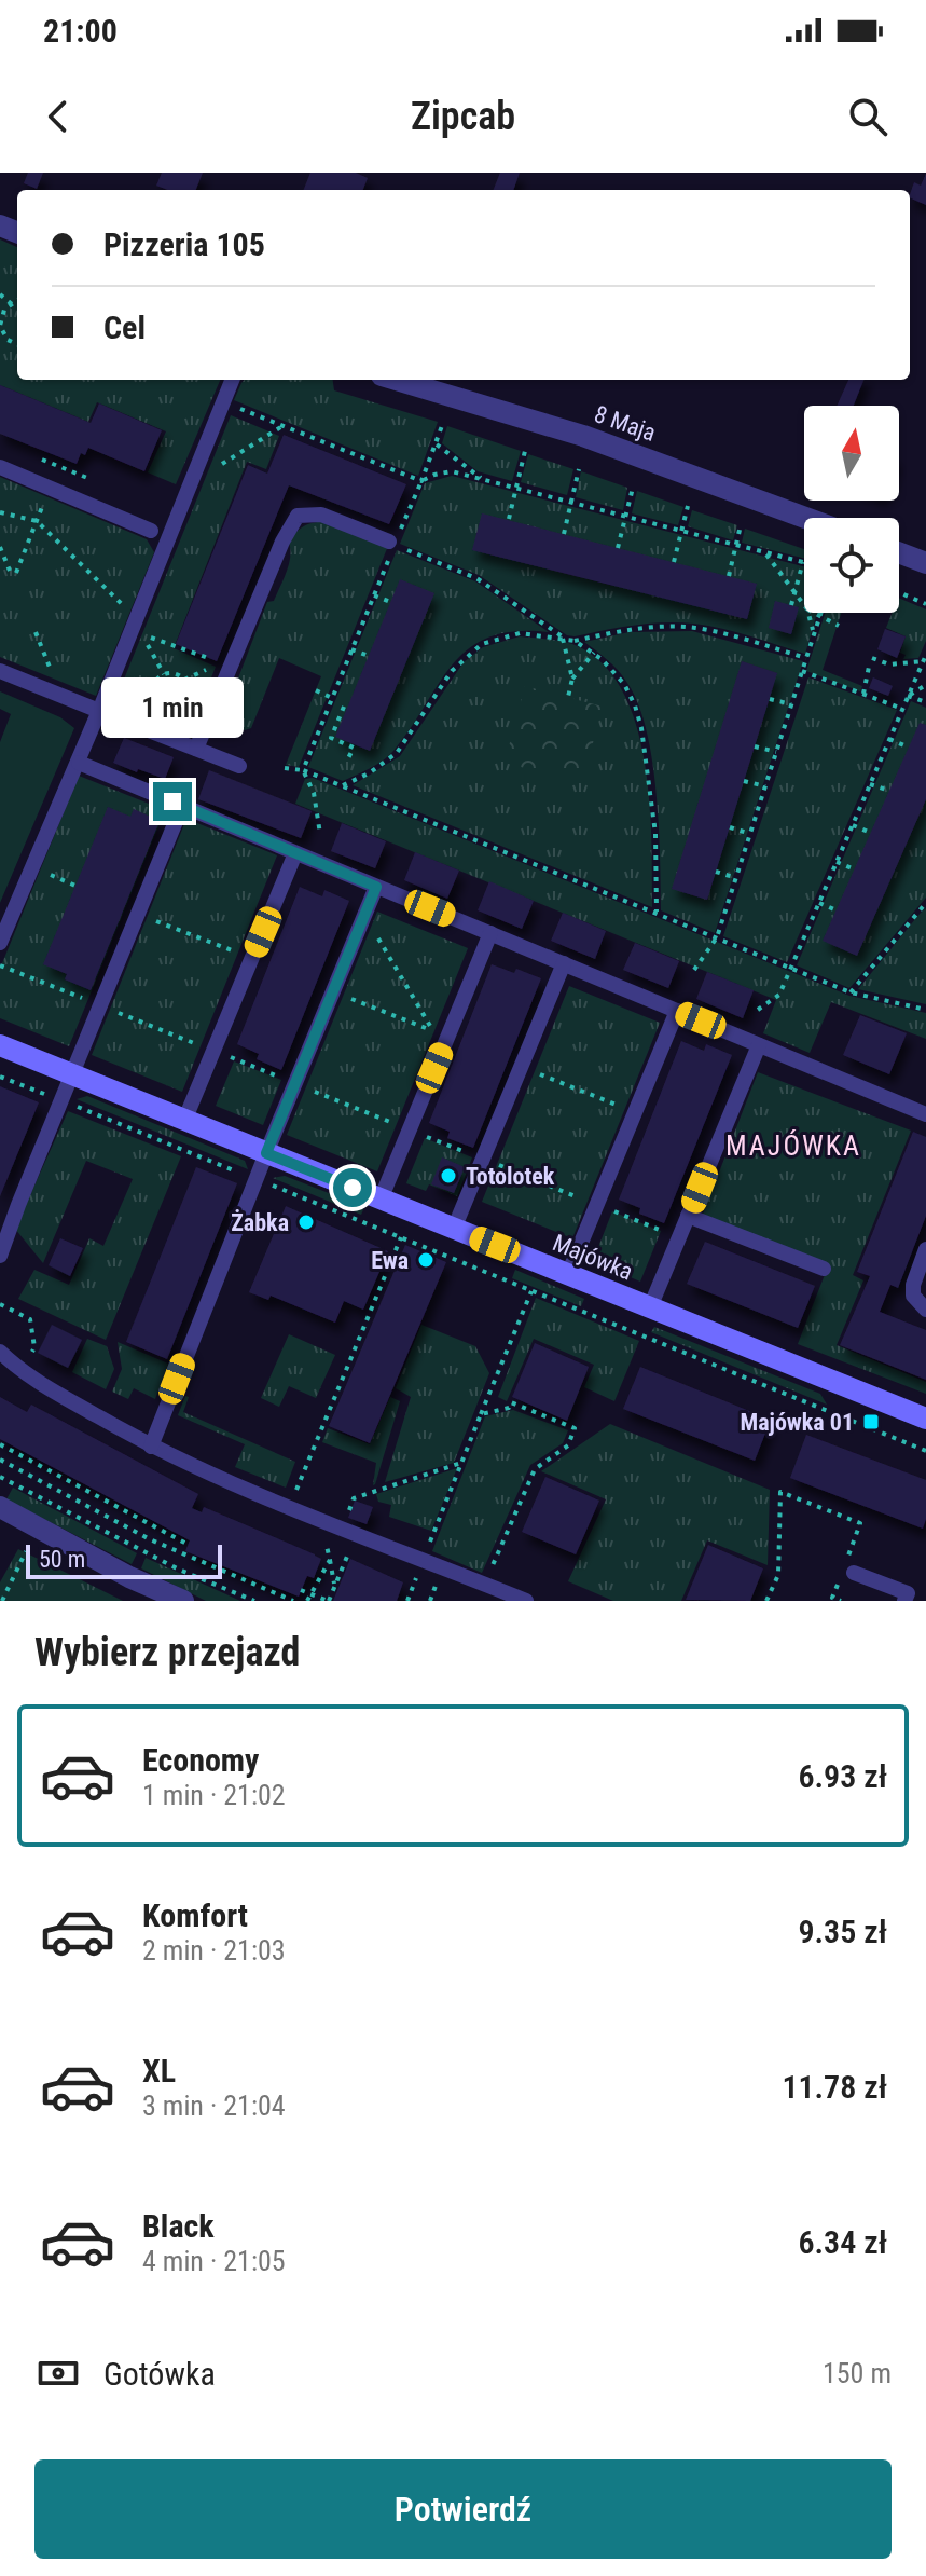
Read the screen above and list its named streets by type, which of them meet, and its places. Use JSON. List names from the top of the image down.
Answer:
{
  "streets": {
    "street": ["8 Maja", "Majówka"]
  },
  "districts": ["MAJÓWKA"],
  "places": {
    "other": ["Totolotek", "Żabka", "Ewa"],
    "transit": ["Majówka 01"]
  },
  "scale_bar": "50 m",
  "north": "top",
  "page": {
    "status": "21:00",
    "header": "Zipcab",
    "banner": ["Pizzeria 105", "Cel"],
    "bubble": "1 min",
    "scale": "50 m",
    "heading": "Wybierz przejazd",
    "list": [
      {
        "name": "Economy",
        "note": "1 min · 21:02",
        "value": "6.93 zł"
      },
      {
        "name": "Komfort",
        "note": "2 min · 21:03",
        "value": "9.35 zł"
      },
      {
        "name": "XL",
        "note": "3 min · 21:04",
        "value": "11.78 zł"
      },
      {
        "name": "Black",
        "note": "4 min · 21:05",
        "value": "6.34 zł"
      }
    ],
    "pay": ["Gotówka", "150 m"],
    "buttons": "Potwierdź"
  }
}
